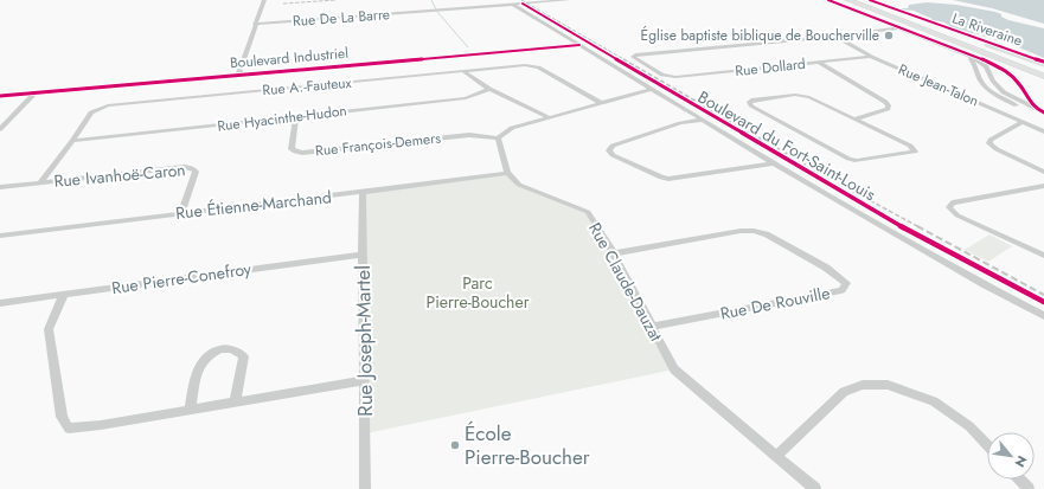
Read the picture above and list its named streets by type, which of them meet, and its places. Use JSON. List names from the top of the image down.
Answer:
{
  "streets": {
    "street": [
      "Rue De La Barre",
      "Boulevard Industriel",
      "Rue Dollard",
      "Rue Jean-Talon",
      "Rue A.-Fauteux",
      "Rue Hyacinthe-Hudon",
      "Rue François-Demers",
      "Boulevard du Fort-Saint-Louis",
      "Rue Ivanhoë-Caron",
      "Rue Étienne-Marchand",
      "Rue Pierre-Conefroy",
      "Rue Claude-Dauzat",
      "Rue De Rouville",
      "Rue Joseph-Martel"
    ],
    "cycle path": ["La Riveraine"]
  },
  "crossings": [
    ["Rue De La Barre", "Boulevard du Fort-Saint-Louis"],
    ["Boulevard Industriel", "Boulevard du Fort-Saint-Louis"],
    ["Rue Dollard", "Rue Jean-Talon"],
    ["Rue A.-Fauteux", "Rue Hyacinthe-Hudon"],
    ["Rue A.-Fauteux", "Rue Ivanhoë-Caron"],
    ["Rue Hyacinthe-Hudon", "Rue François-Demers"],
    ["Rue Ivanhoë-Caron", "Rue Étienne-Marchand"],
    ["Rue Étienne-Marchand", "Rue Claude-Dauzat"],
    ["Rue Étienne-Marchand", "Rue Joseph-Martel"],
    ["Rue Pierre-Conefroy", "Rue Joseph-Martel"],
    ["Rue Claude-Dauzat", "Rue De Rouville"]
  ],
  "parks": ["Parc Pierre-Boucher"],
  "places": ["Église baptiste biblique de Boucherville", "École Pierre-Boucher"],
  "north": "bottom right"
}
